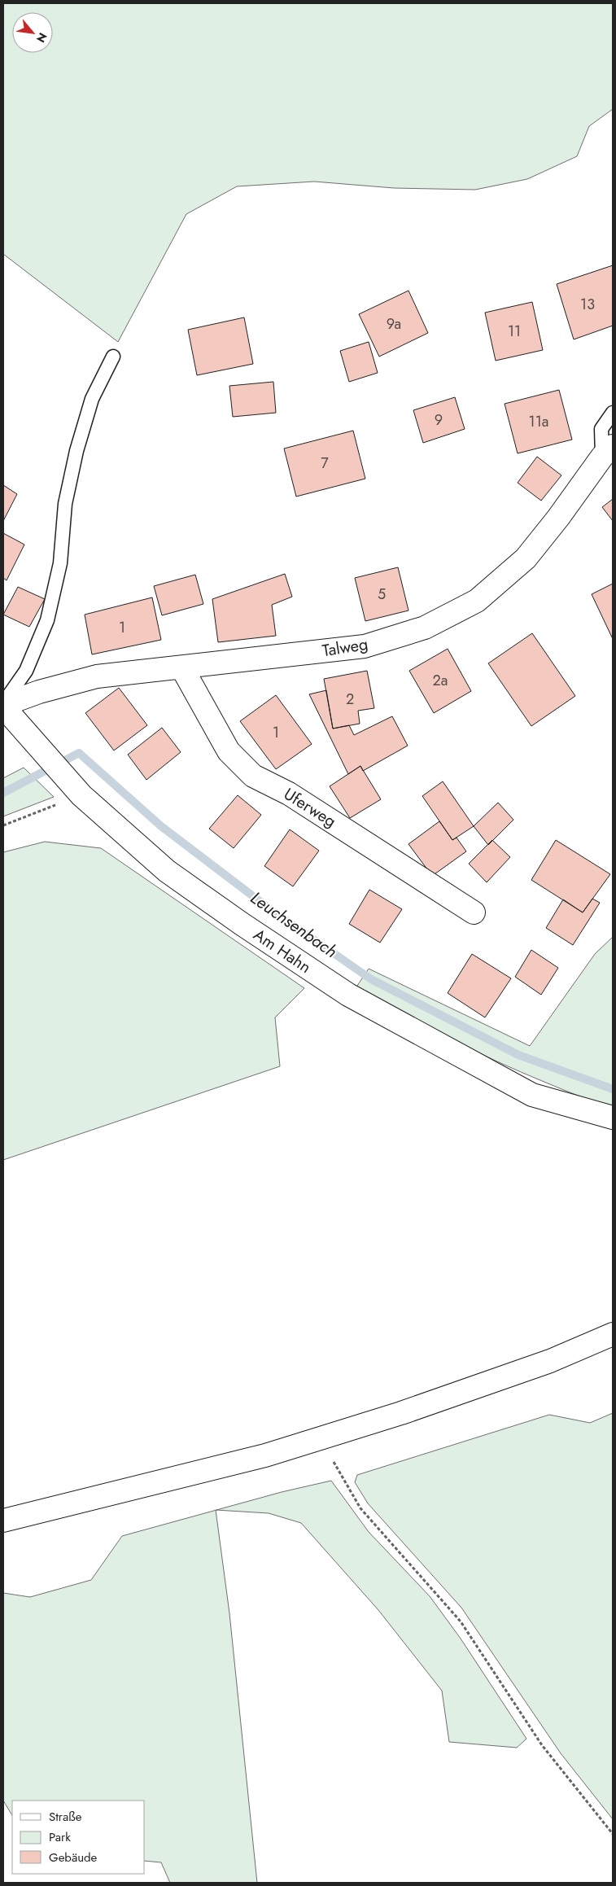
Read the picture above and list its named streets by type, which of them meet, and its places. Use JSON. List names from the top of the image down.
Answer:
{
  "streets": {
    "street": ["Talweg", "Uferweg", "Am Hahn"]
  },
  "crossings": [
    ["Talweg", "Uferweg"],
    ["Talweg", "Am Hahn"]
  ],
  "water": ["Leuchsenbach"],
  "house_numbers": [
    "13",
    "9a",
    "11",
    "9",
    "11a",
    "7",
    "5",
    "1",
    "2a",
    "2",
    "1"
  ],
  "legend": ["Straße", "Park", "Gebäude"],
  "north": "bottom right"
}
